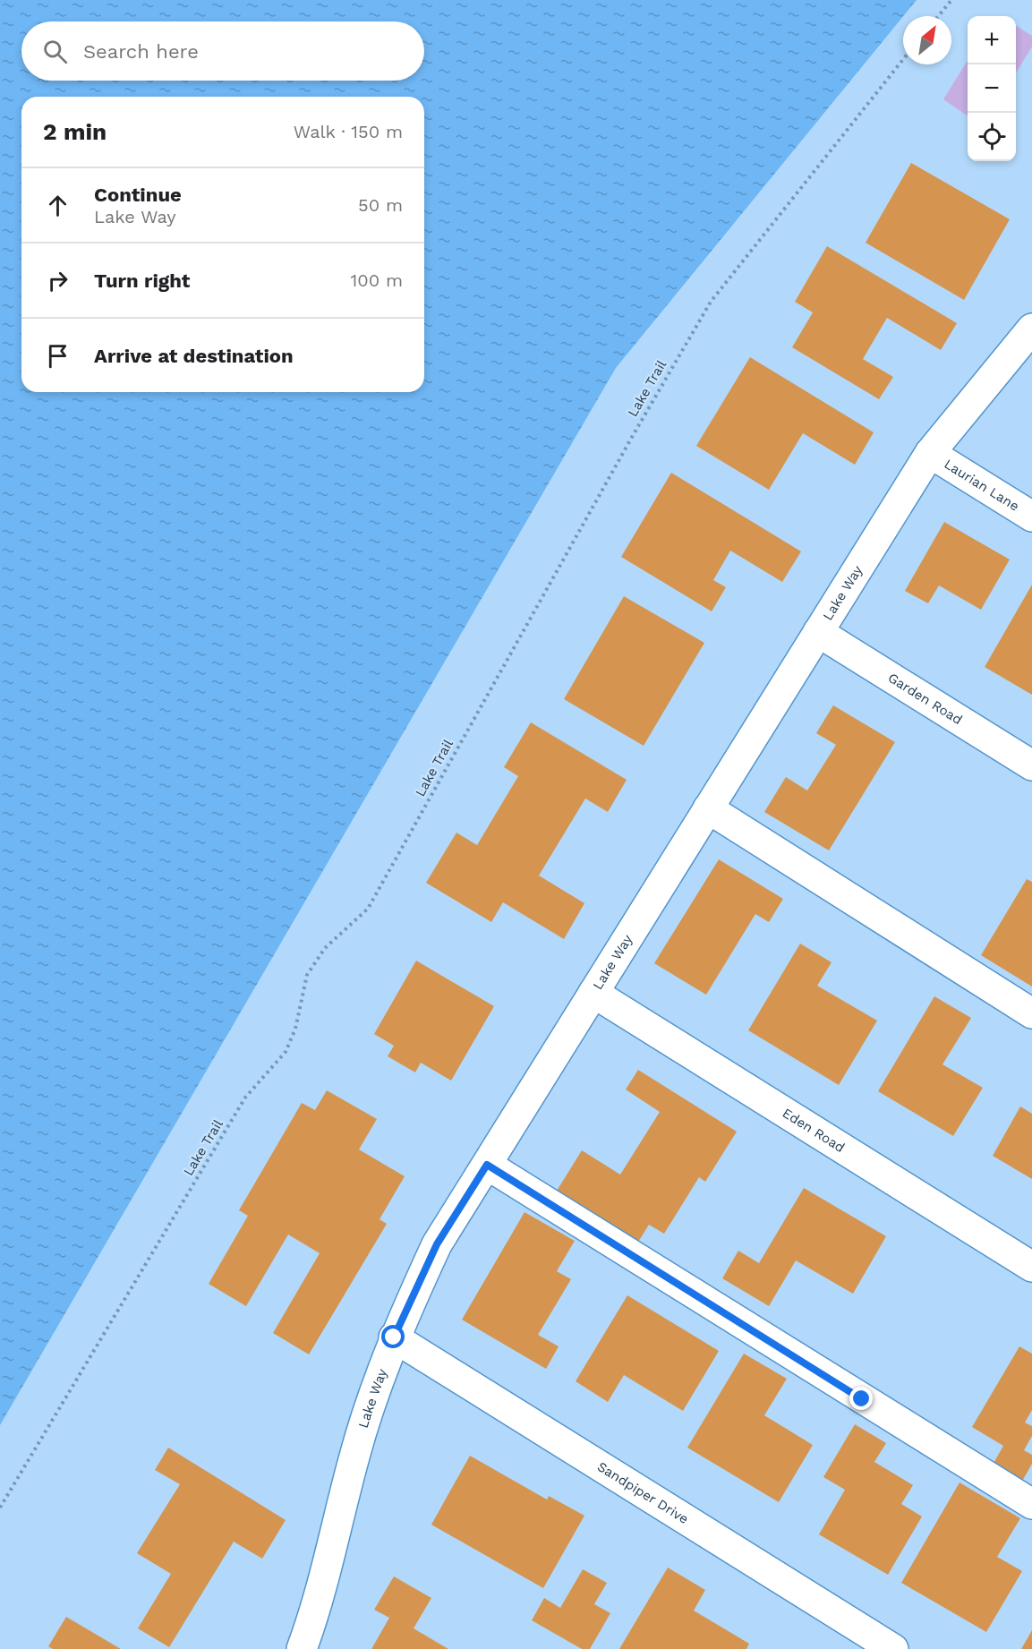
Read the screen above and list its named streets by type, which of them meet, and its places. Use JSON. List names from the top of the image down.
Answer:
{
  "streets": {
    "street": [
      "Laurian Lane",
      "Lake Way",
      "Garden Road",
      "Eden Road",
      "Sandpiper Drive"
    ],
    "path": ["Lake Trail"]
  },
  "crossings": [
    ["Laurian Lane", "Lake Way"],
    ["Lake Way", "Garden Road"],
    ["Lake Way", "Eden Road"],
    ["Lake Way", "Sandpiper Drive"]
  ],
  "north": "top right",
  "page": {
    "map_buttons": ["+", "−"],
    "search": "Search here",
    "heading": ["2 min", "Walk · 150 m"],
    "list": [
      ["Continue", "Lake Way", "50 m"],
      ["Turn right", "100 m"],
      "Arrive at destination"
    ]
  }
}
